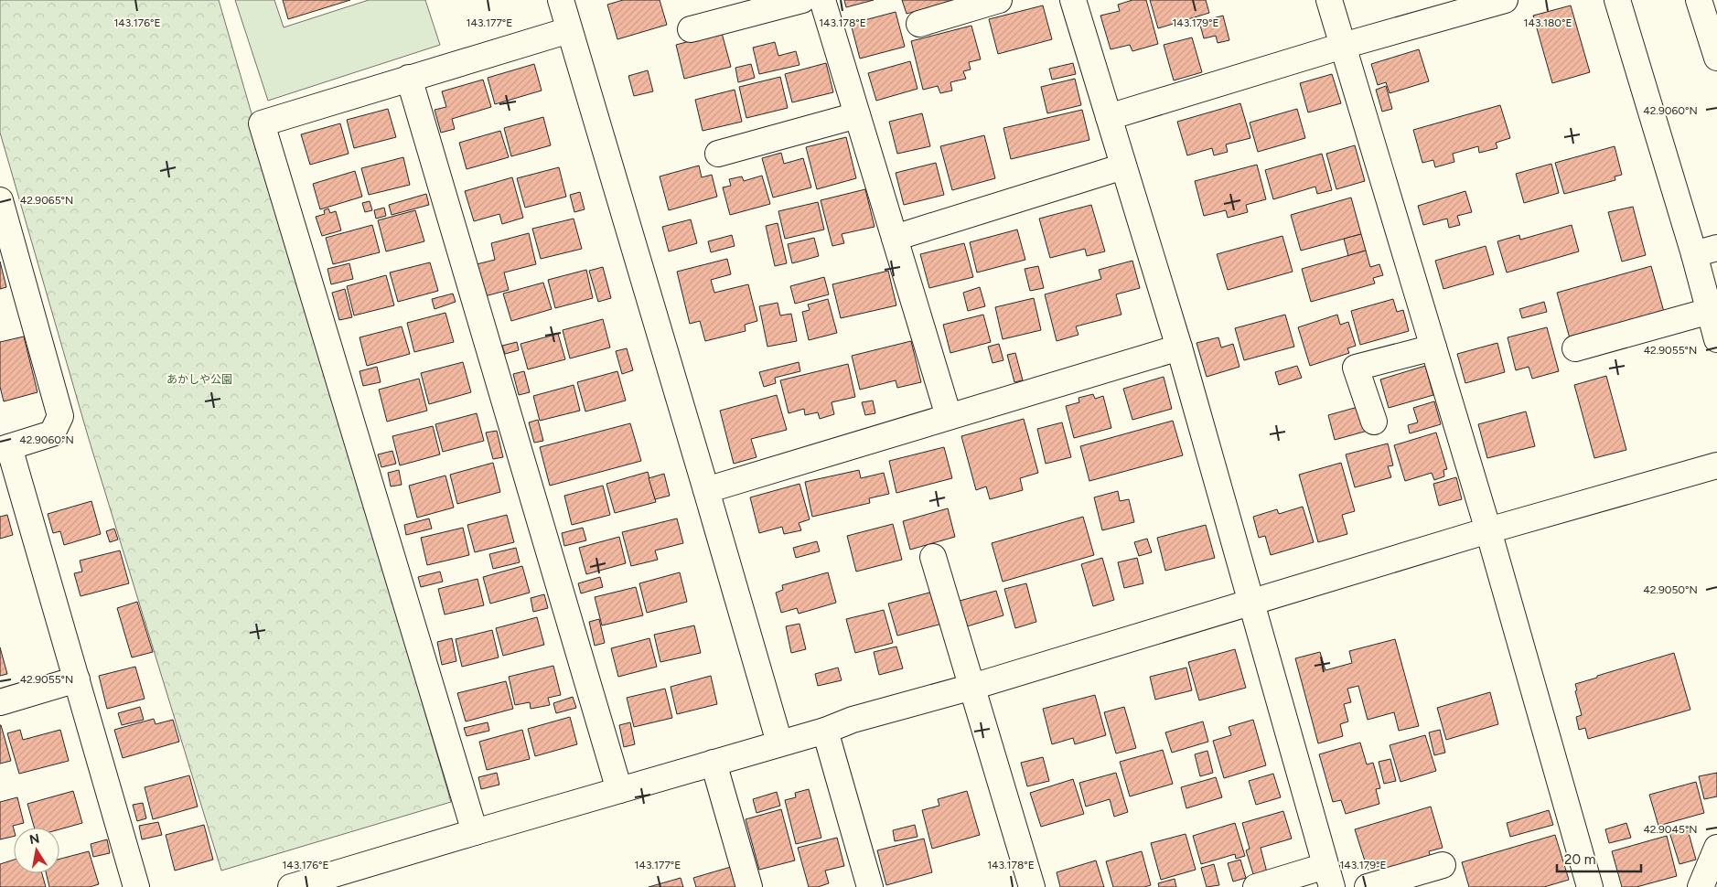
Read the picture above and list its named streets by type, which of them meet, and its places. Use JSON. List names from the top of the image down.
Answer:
{
  "parks": ["あかしや公園"],
  "scale_bar": "20 m",
  "north": "top",
  "coordinates": [
    "143.176°E",
    "143.177°E",
    "143.178°E",
    "143.179°E",
    "143.180°E",
    "42.9060°N",
    "42.9065°N",
    "42.9055°N",
    "42.9050°N",
    "42.9045°N"
  ]
}
